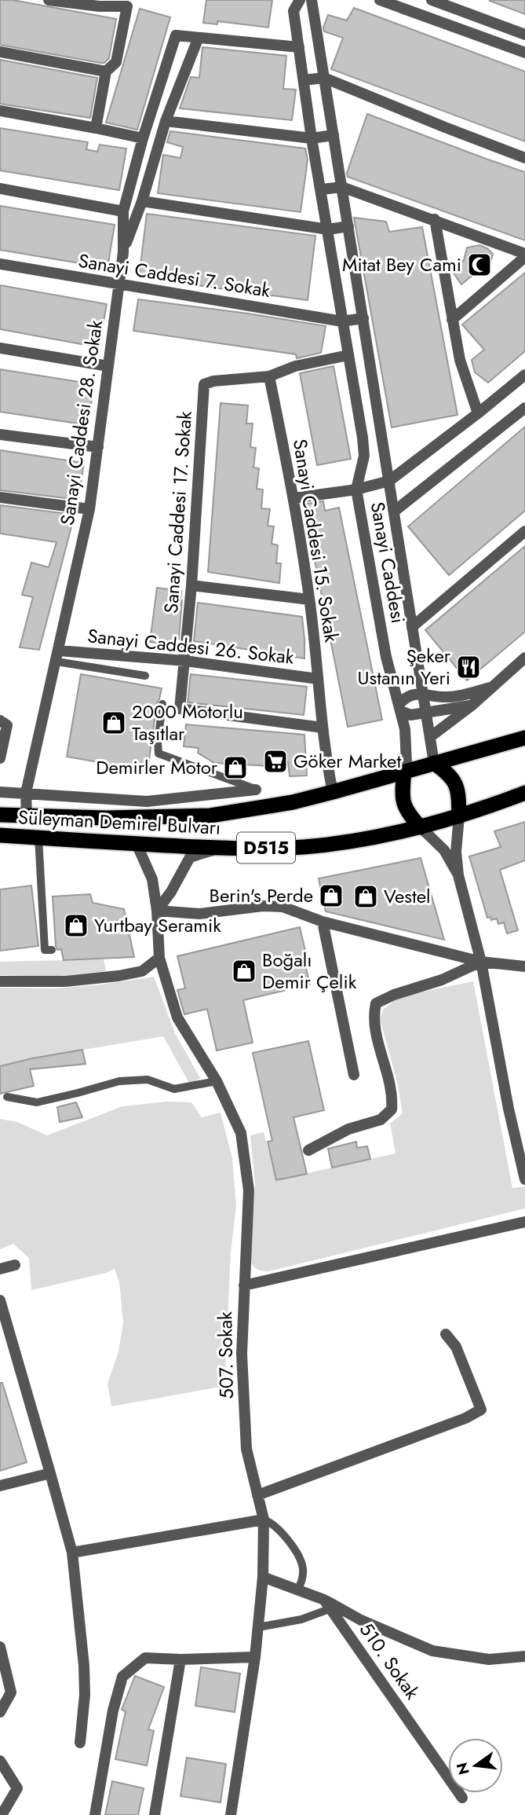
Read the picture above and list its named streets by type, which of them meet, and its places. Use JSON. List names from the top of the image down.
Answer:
{
  "streets": {
    "highway": ["Süleyman Demirel Bulvarı", "D515"],
    "street": [
      "Sanayi Caddesi 7. Sokak",
      "Sanayi Caddesi 28. Sokak",
      "Sanayi Caddesi 17. Sokak",
      "Sanayi Caddesi 15. Sokak",
      "Sanayi Caddesi",
      "Sanayi Caddesi 26. Sokak",
      "507. Sokak",
      "510. Sokak"
    ]
  },
  "crossings": [
    ["Sanayi Caddesi 7. Sokak", "Sanayi Caddesi 28. Sokak"],
    ["Sanayi Caddesi 7. Sokak", "Sanayi Caddesi"],
    ["Sanayi Caddesi 28. Sokak", "Sanayi Caddesi 26. Sokak"],
    ["Sanayi Caddesi 28. Sokak", "Süleyman Demirel Bulvarı"],
    ["Sanayi Caddesi 17. Sokak", "Sanayi Caddesi 15. Sokak"],
    ["Sanayi Caddesi 17. Sokak", "Sanayi Caddesi 26. Sokak"],
    ["Sanayi Caddesi 15. Sokak", "Sanayi Caddesi 26. Sokak"],
    ["Sanayi Caddesi 15. Sokak", "Süleyman Demirel Bulvarı"],
    ["Sanayi Caddesi", "Süleyman Demirel Bulvarı"],
    ["Süleyman Demirel Bulvarı", "507. Sokak"]
  ],
  "places": {
    "mosque": ["Mitat Bey Cami"],
    "restaurant": ["Şeker Ustanın Yeri"],
    "shop": [
      "2000 Motorlu Taşıtlar",
      "Demirler Motor",
      "Berin's Perde",
      "Vestel",
      "Yurtbay Seramik",
      "Boğalı Demir Çelik"
    ],
    "supermarket": ["Göker Market"]
  },
  "north": "left"
}
